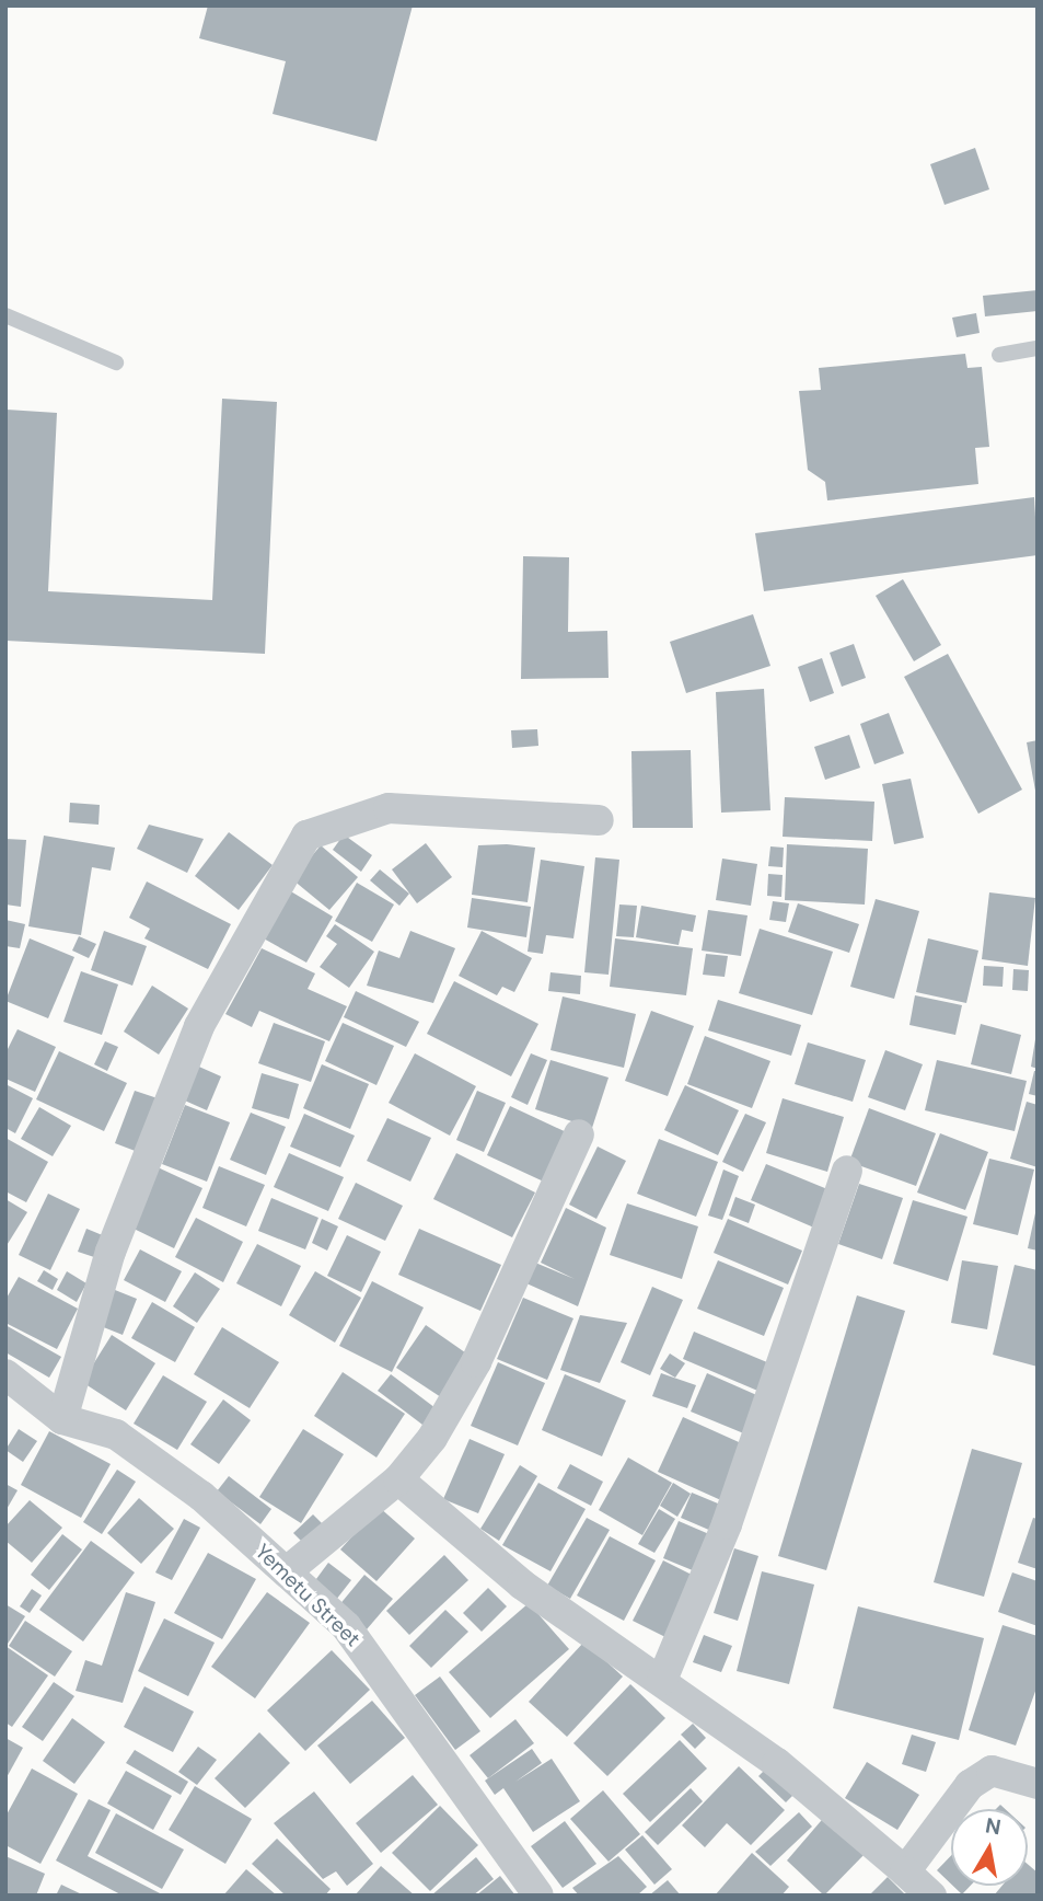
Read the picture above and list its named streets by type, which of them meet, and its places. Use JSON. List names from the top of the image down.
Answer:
{
  "streets": {
    "street": ["Yemetu Street"]
  },
  "north": "top"
}
